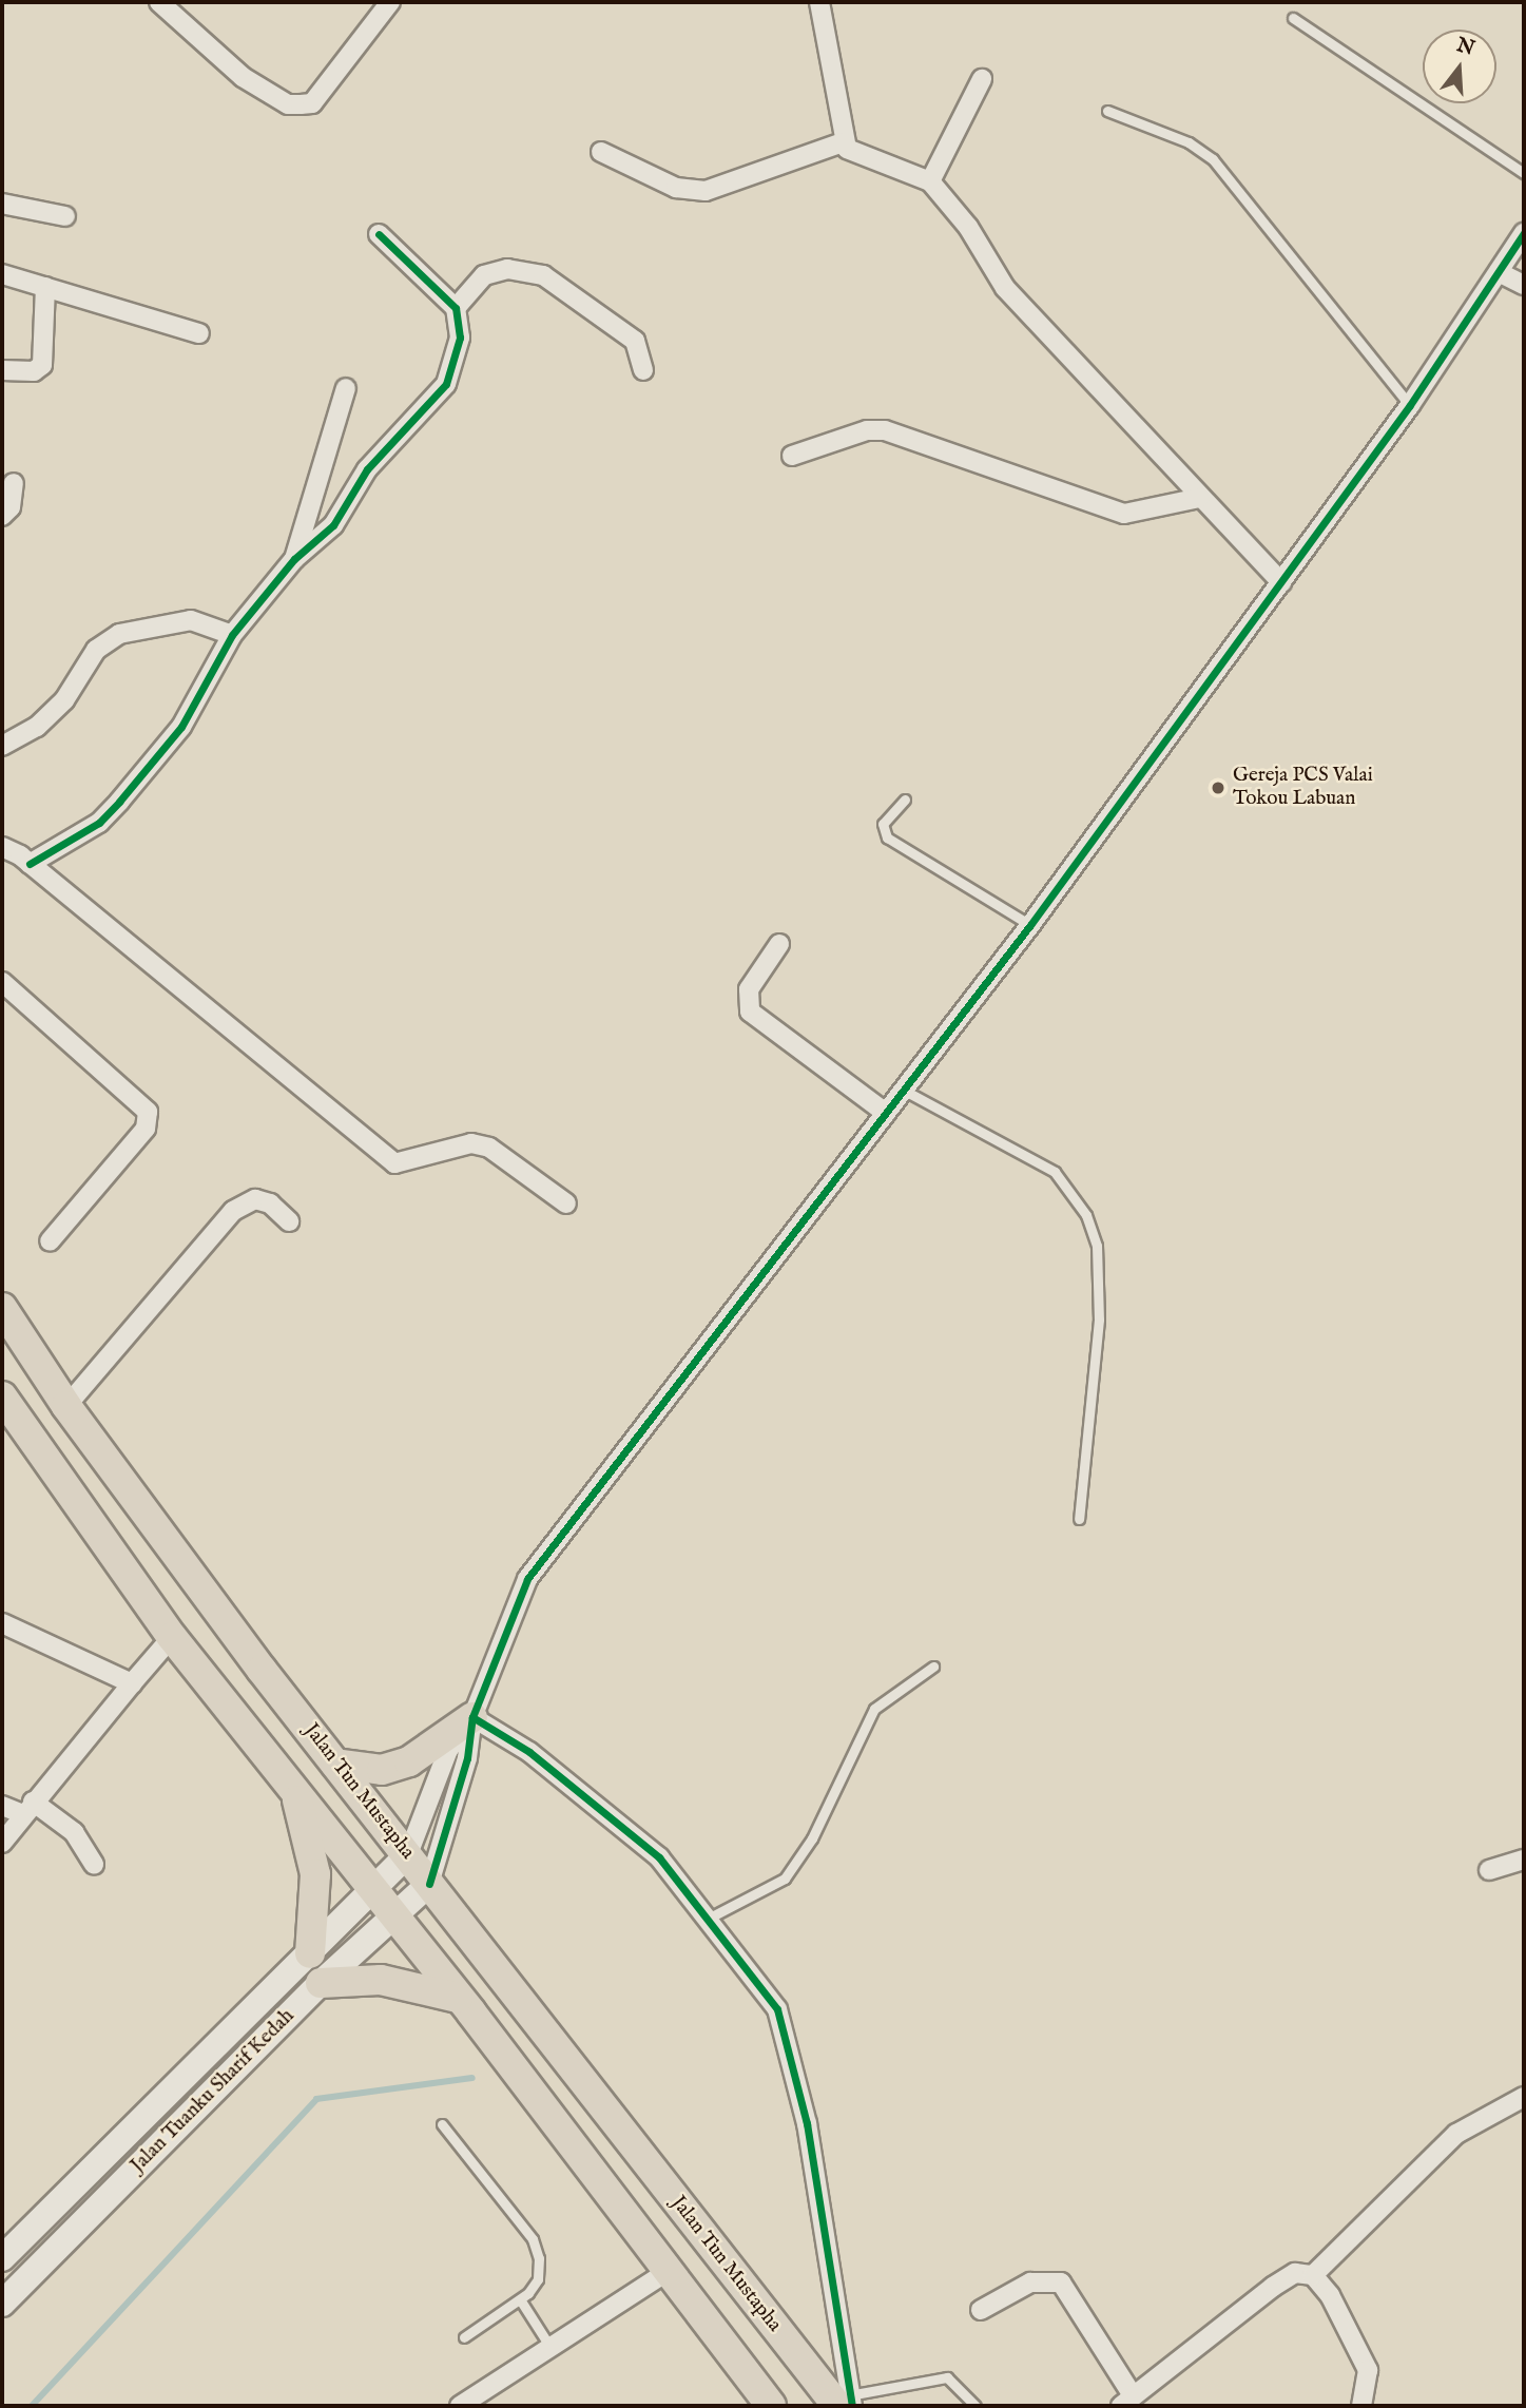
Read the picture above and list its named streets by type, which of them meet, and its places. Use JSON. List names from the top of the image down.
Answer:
{
  "streets": {
    "main road": ["Jalan Tun Mustapha", "Jalan Tuanku Sharif Kedah"]
  },
  "crossings": [
    ["Jalan Tun Mustapha", "Jalan Tuanku Sharif Kedah"]
  ],
  "places": ["Gereja PCS Valai Tokou Labuan"],
  "north": "top"
}
